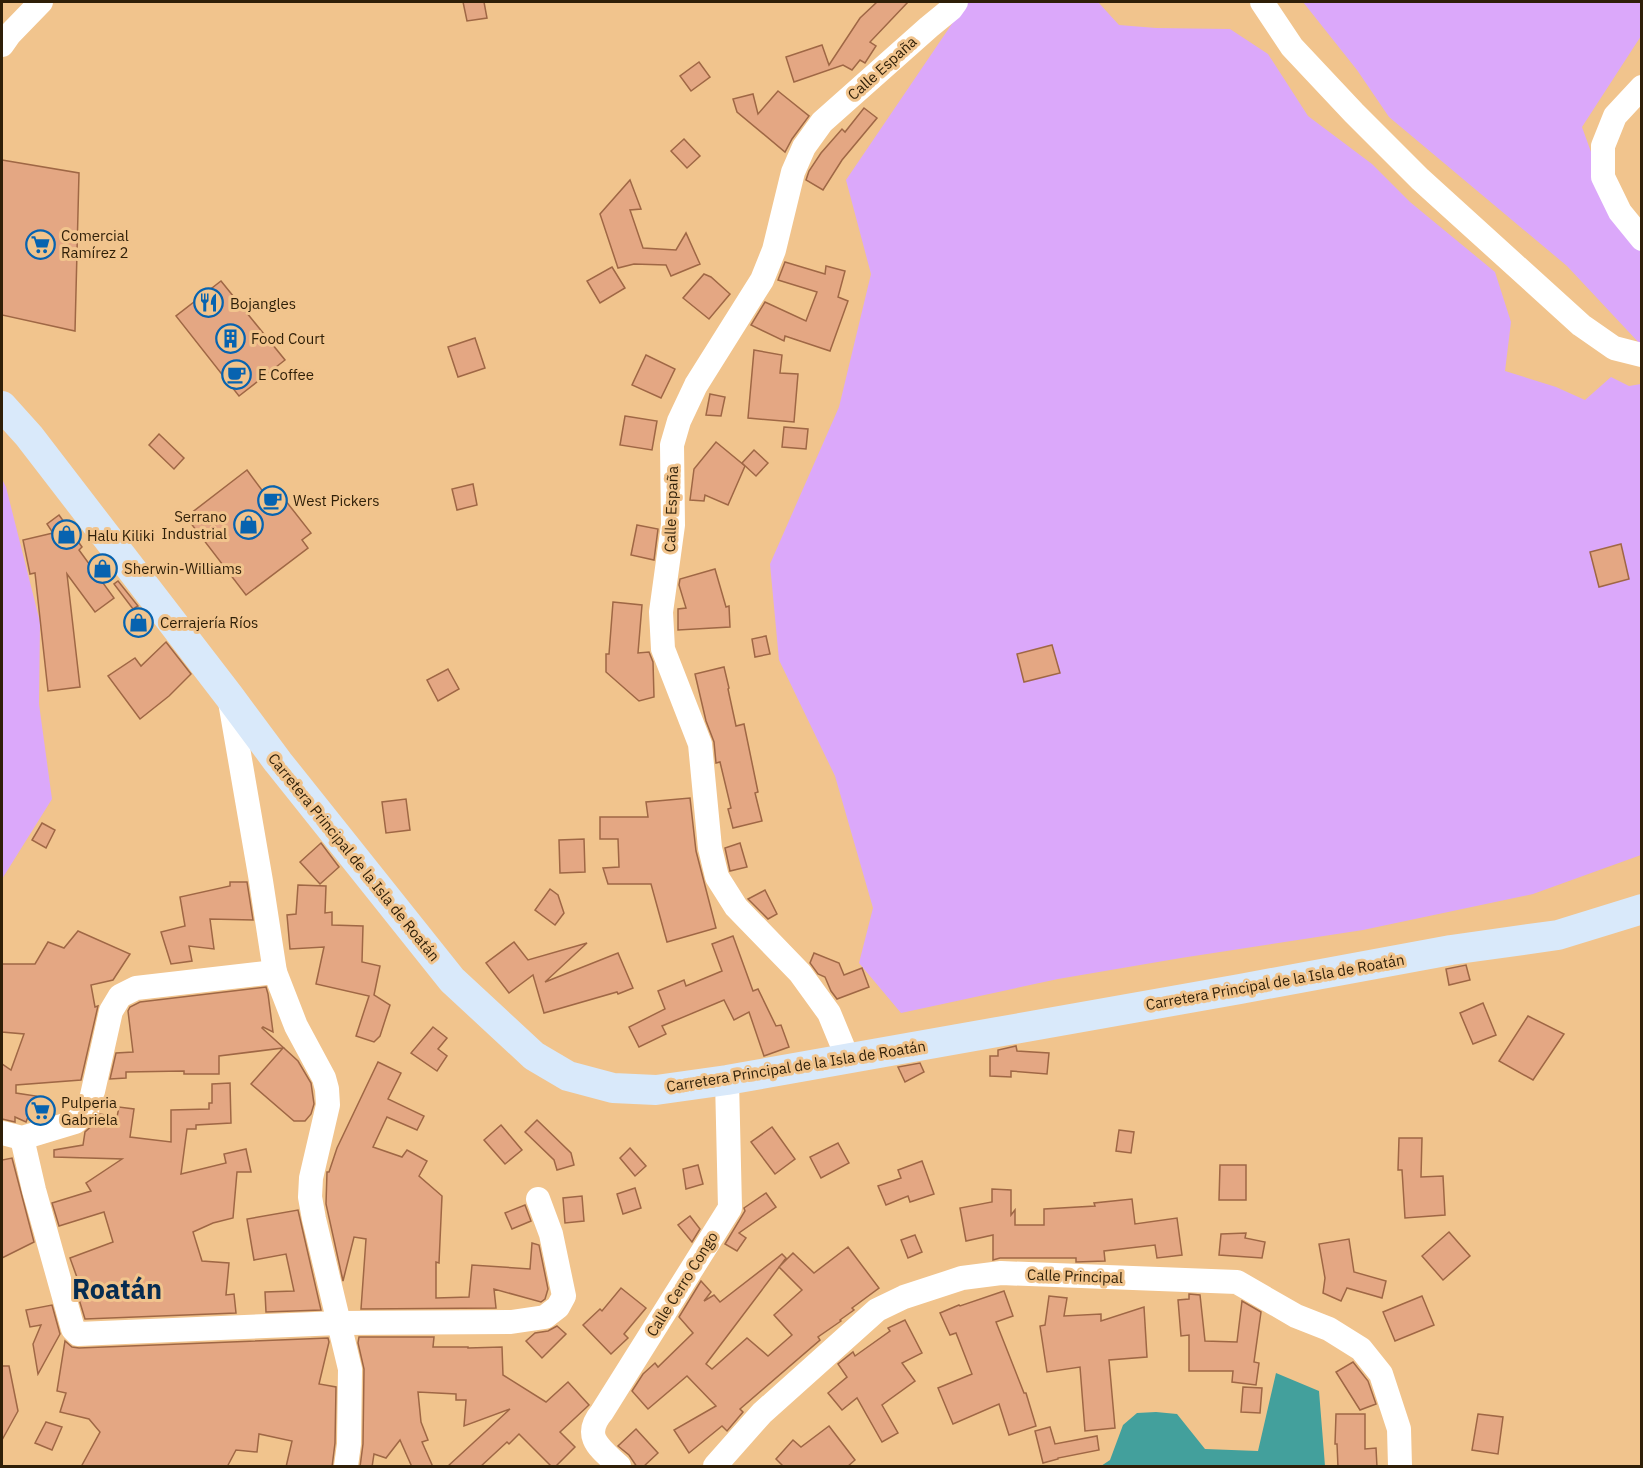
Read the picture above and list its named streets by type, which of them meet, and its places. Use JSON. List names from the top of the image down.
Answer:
{
  "streets": {
    "main road": ["Carretera Principal de la Isla de Roatán"],
    "street": ["Calle España", "Calle Principal", "Calle Cerro Congo"]
  },
  "crossings": [
    ["Calle España", "Carretera Principal de la Isla de Roatán"],
    ["Carretera Principal de la Isla de Roatán", "Calle Cerro Congo"]
  ],
  "districts": ["Roatán"],
  "places": {
    "supermarket": ["Comercial Ramírez 2", "Pulperia Gabriela"],
    "restaurant": ["Bojangles"],
    "building": ["Food Court"],
    "cafe": ["E Coffee", "West Pickers"],
    "shop": [
      "Serrano Industrial",
      "Halu Kiliki",
      "Sherwin-Williams",
      "Cerrajería Ríos"
    ]
  }
}
